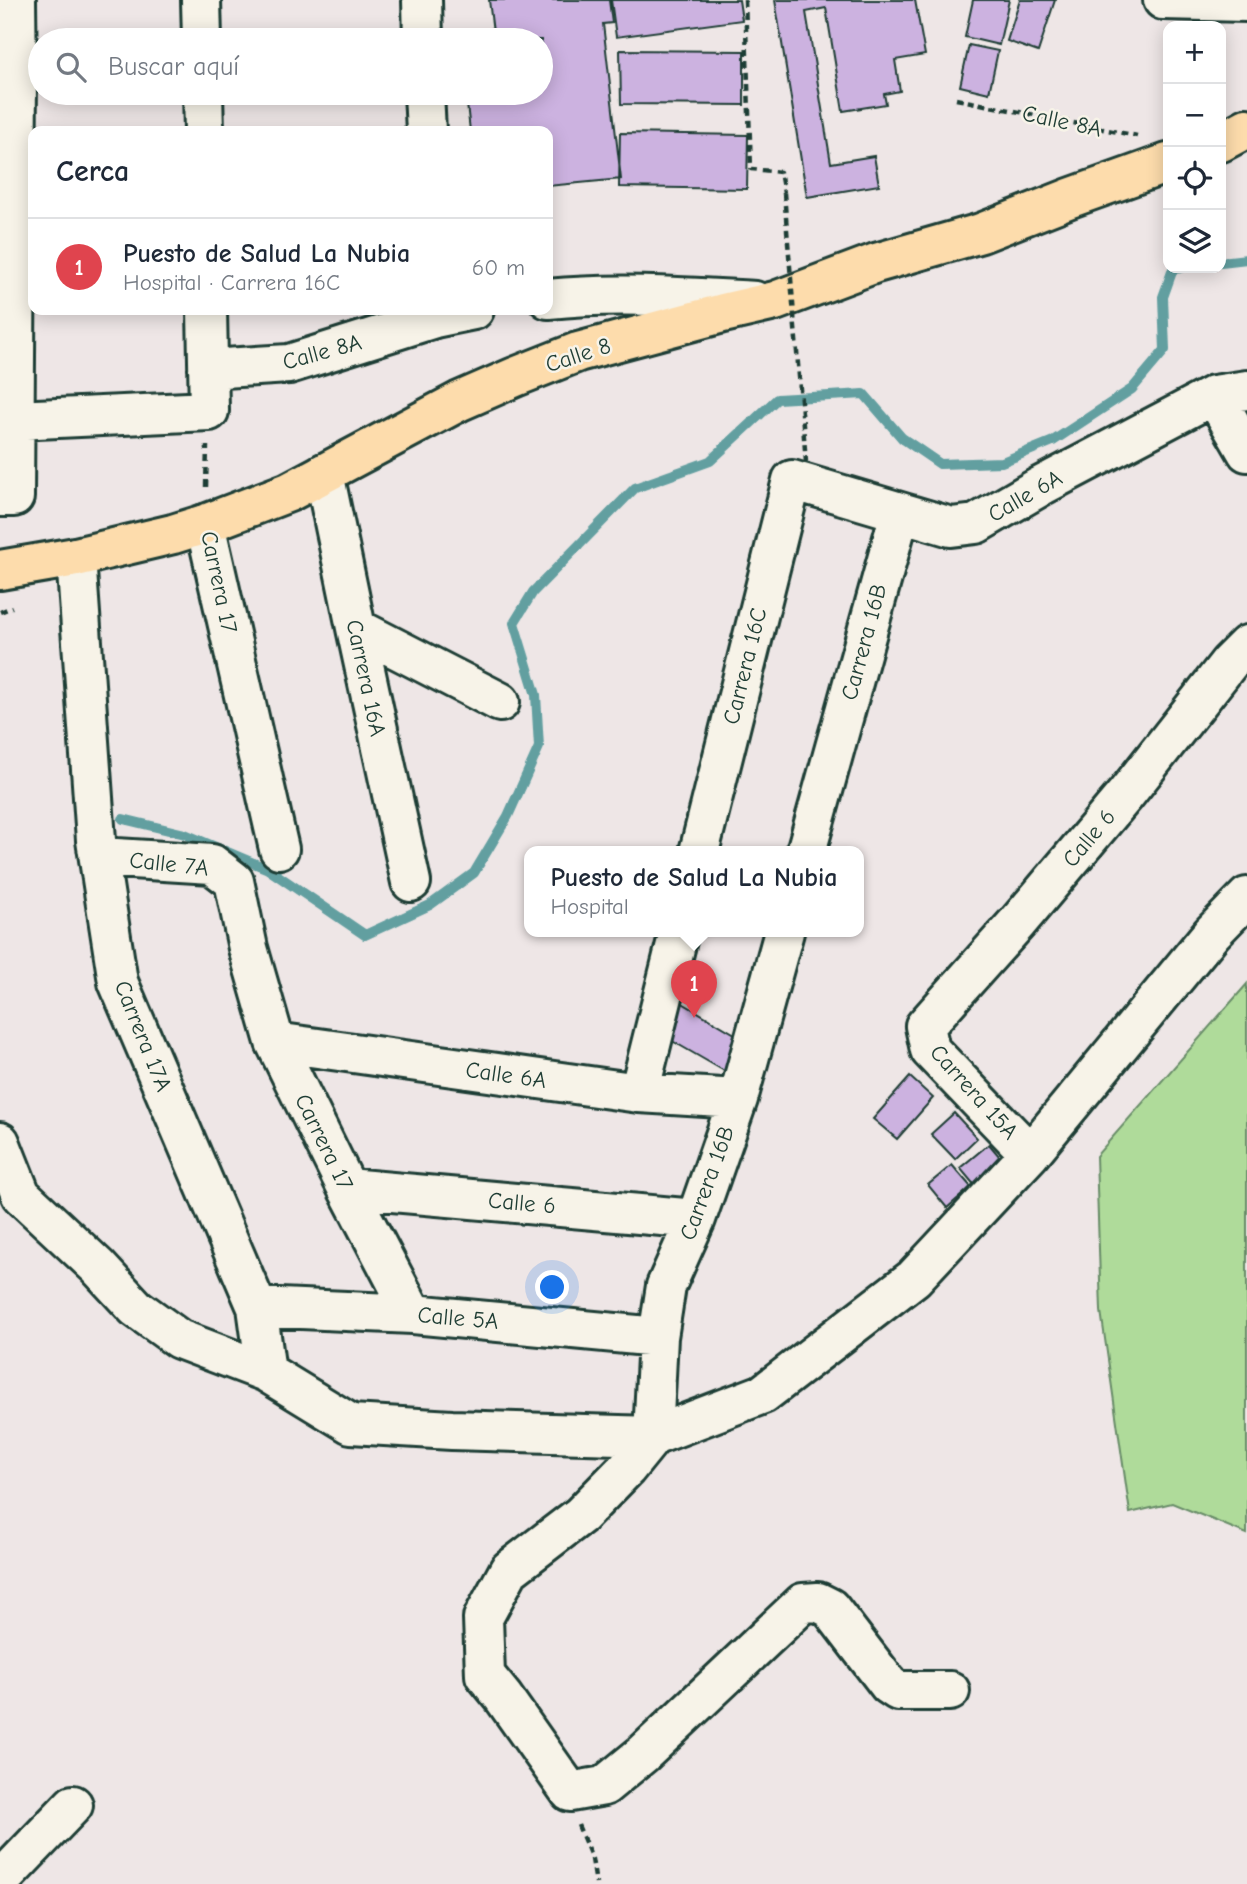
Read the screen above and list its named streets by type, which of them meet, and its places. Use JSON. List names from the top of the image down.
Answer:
{
  "streets": {
    "main road": ["Calle 8"],
    "street": [
      "Calle 8A",
      "Calle 6A",
      "Carrera 17",
      "Carrera 16B",
      "Carrera 16C",
      "Carrera 16A",
      "Calle 6",
      "Calle 7A",
      "Carrera 17A",
      "Carrera 15A",
      "Calle 5A"
    ]
  },
  "crossings": [
    ["Calle 8", "Carrera 17"],
    ["Calle 8", "Carrera 16A"],
    ["Calle 8", "Carrera 17A"],
    ["Calle 6A", "Carrera 17"],
    ["Calle 6A", "Carrera 16B"],
    ["Calle 6A", "Carrera 16C"],
    ["Carrera 17", "Calle 6"],
    ["Carrera 17", "Calle 7A"],
    ["Carrera 17", "Calle 5A"],
    ["Carrera 16B", "Calle 6"],
    ["Carrera 16B", "Calle 5A"],
    ["Calle 6", "Carrera 15A"],
    ["Calle 7A", "Carrera 17A"],
    ["Carrera 17A", "Calle 5A"]
  ],
  "page": {
    "map_buttons": ["+", "−"],
    "search": "Buscar aquí",
    "heading": "Cerca",
    "list": [
      {
        "mark": "1",
        "name": "Puesto de Salud La Nubia",
        "note": "Hospital · Carrera 16C",
        "value": "60 m"
      }
    ],
    "popup": ["Puesto de Salud La Nubia", "Hospital"],
    "pins": "1"
  }
}
